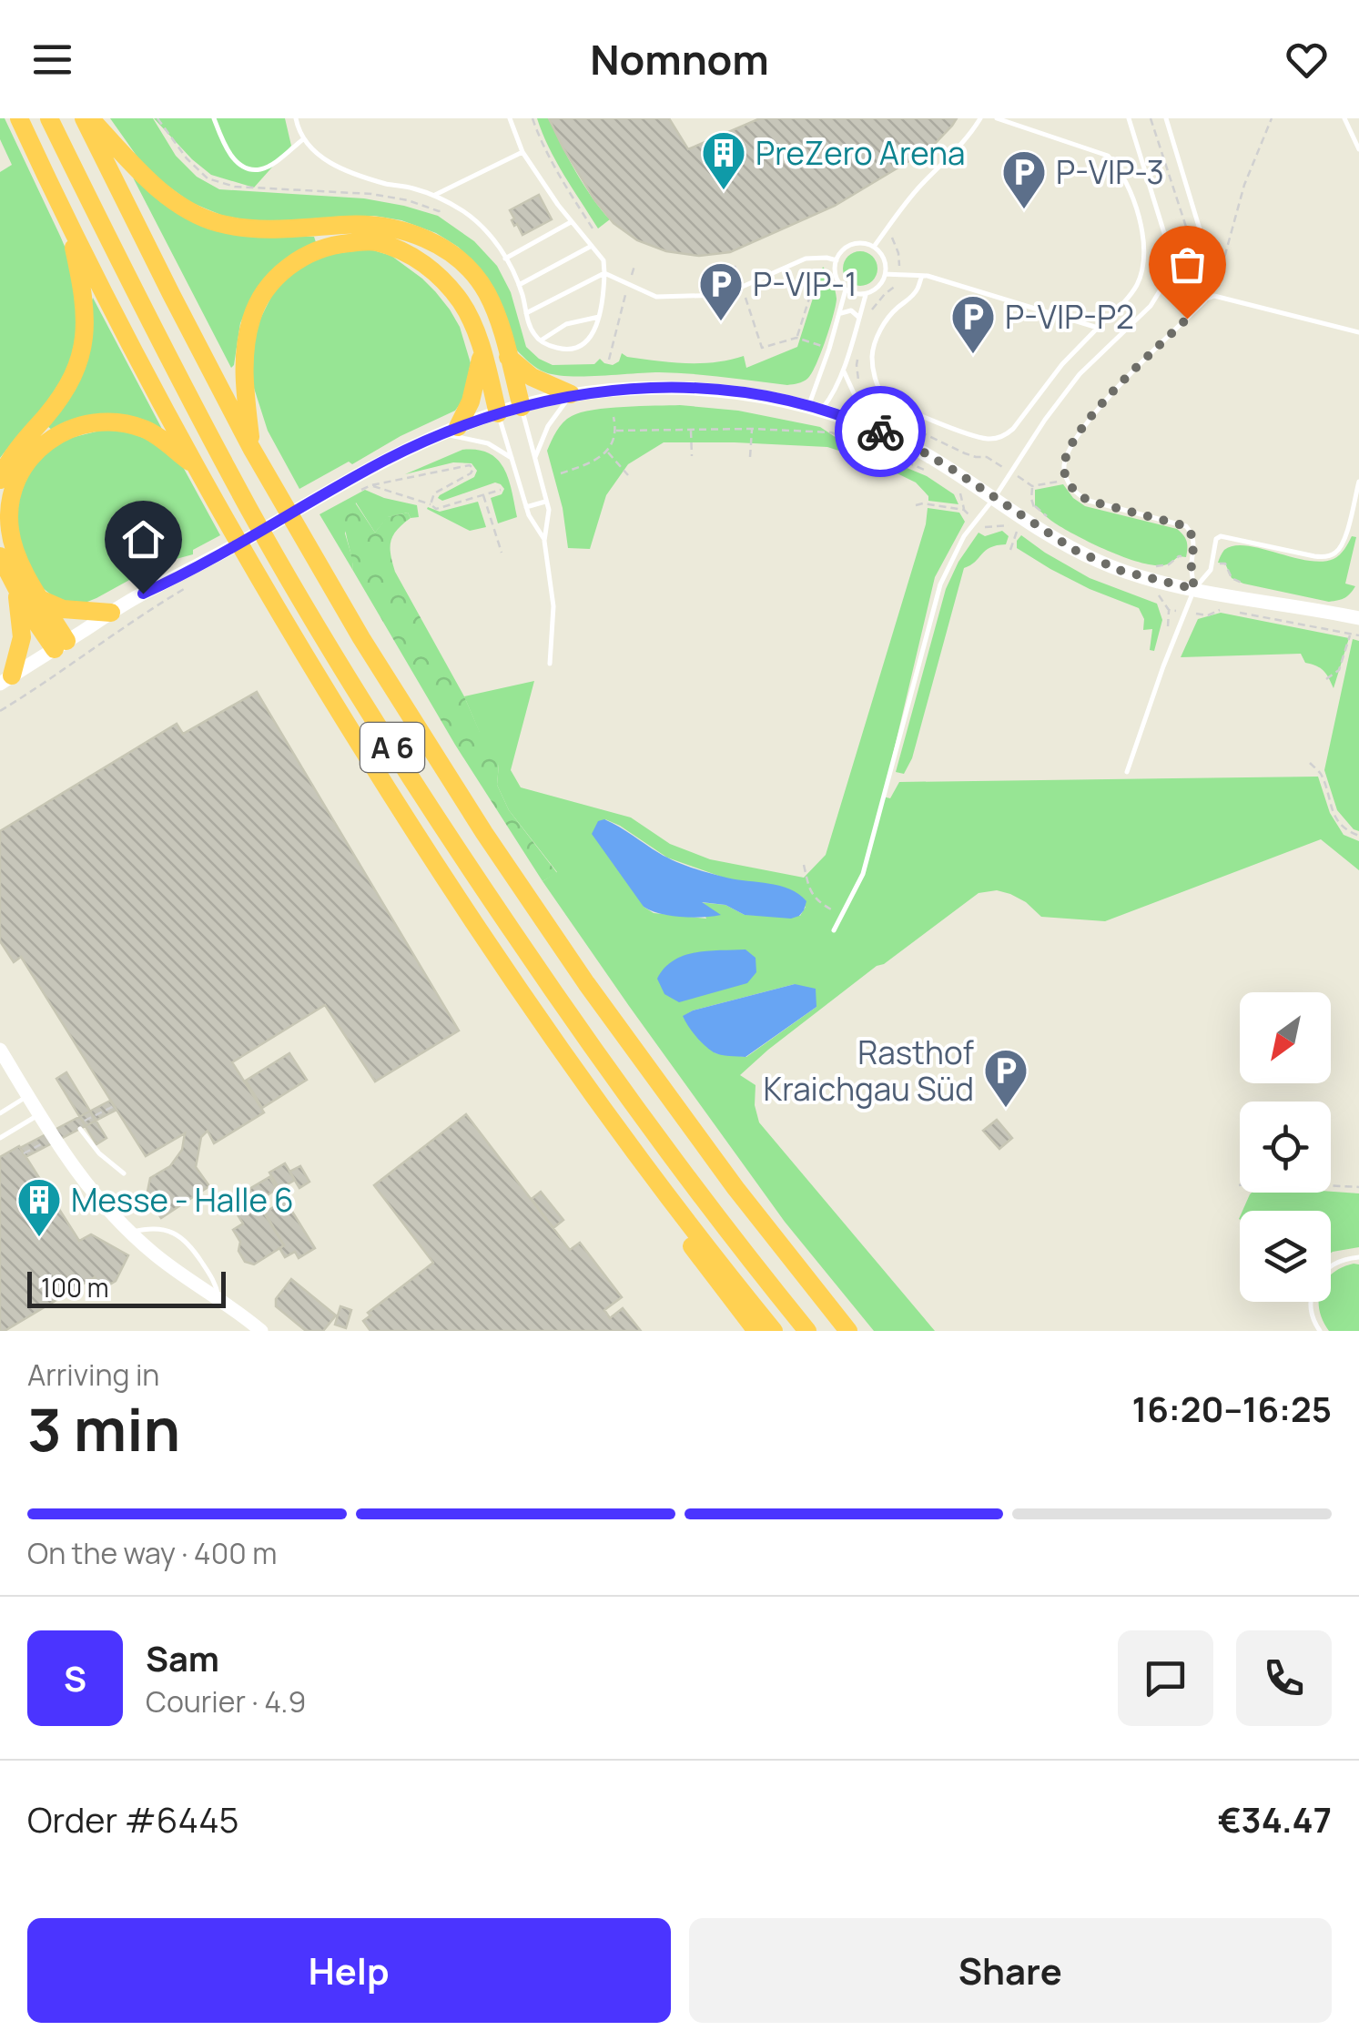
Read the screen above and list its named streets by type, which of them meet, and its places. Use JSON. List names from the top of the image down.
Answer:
{
  "streets": {
    "highway": ["A 6"]
  },
  "places": {
    "building": ["PreZero Arena", "Messe - Halle 6"],
    "parking": [
      "P-VIP-3",
      "P-VIP-1",
      "P-VIP-P2",
      "Rasthof Kraichgau Süd"
    ]
  },
  "scale_bar": "100 m",
  "north": "bottom left",
  "page": {
    "header": "Nomnom",
    "scale": "100 m",
    "heading": ["3 min", "Arriving in", "16:20–16:25"],
    "panel": [
      "Sam",
      "Courier · 4.9",
      "Order #6445",
      "€34.47"
    ],
    "bar": "On the way · 400 m",
    "round": "S",
    "buttons": ["Help", "Share"]
  }
}
